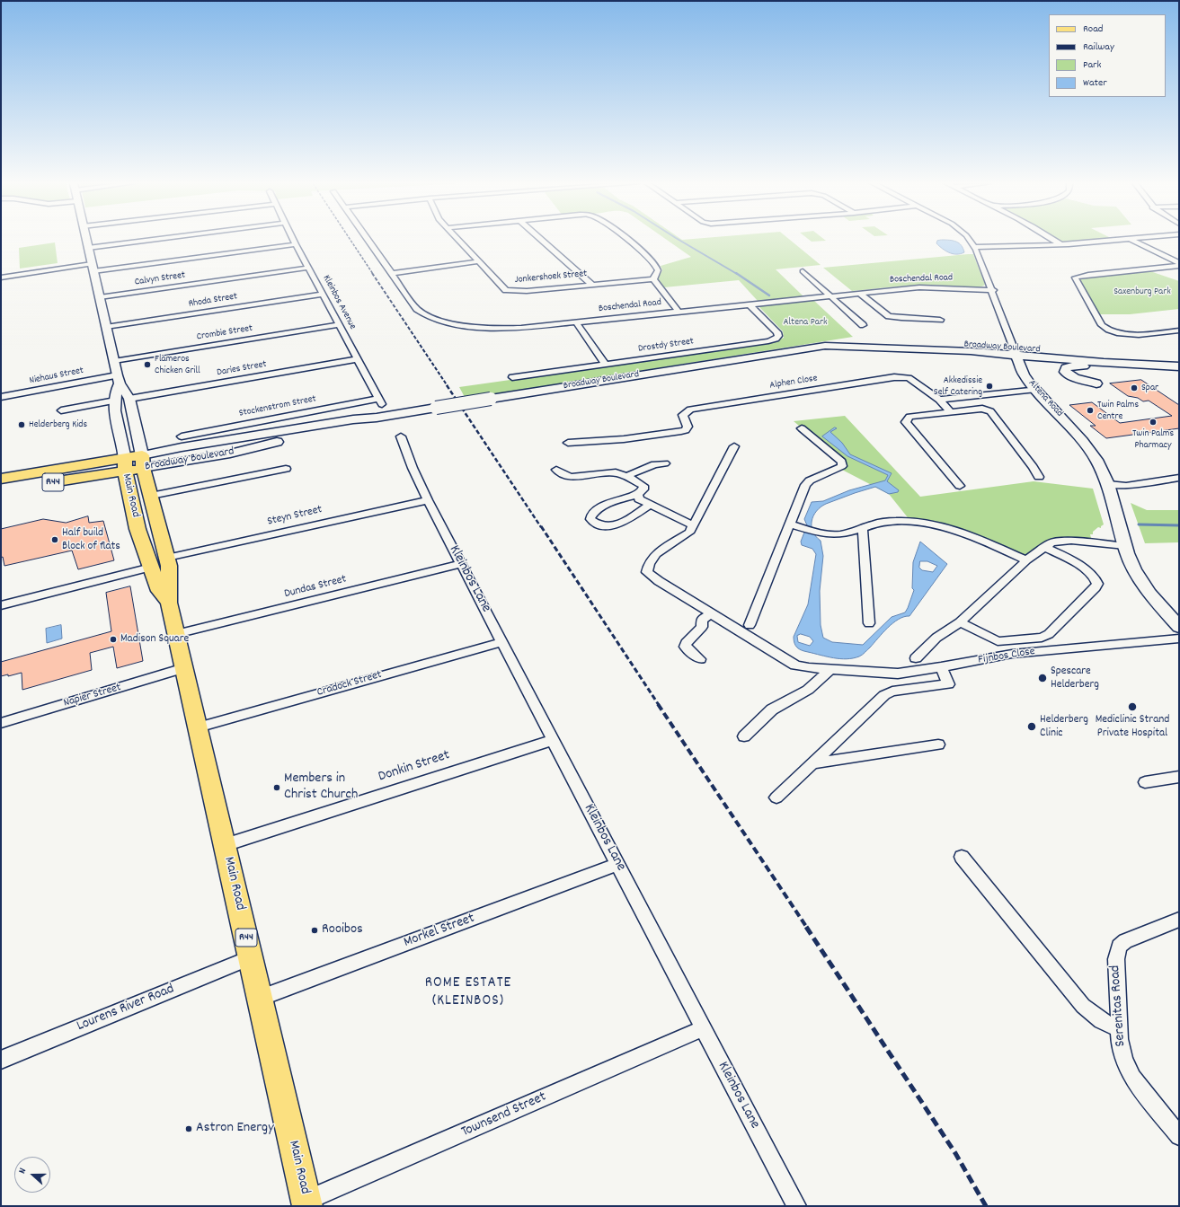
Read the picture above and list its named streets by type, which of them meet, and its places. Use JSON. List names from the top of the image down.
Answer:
{
  "streets": {
    "main road": [
      "Broadway Boulevard",
      "Altena Road",
      "R44",
      "Main Road"
    ],
    "street": [
      "Jonkershoek Street",
      "Calvyn Street",
      "Boschendal Road",
      "Rhoda Street",
      "Kleinbos Avenue",
      "Crombie Street",
      "Drostdy Street",
      "Daries Street",
      "Niehaus Street",
      "Alphen Close",
      "Stockenstrom Street",
      "Steyn Street",
      "Kleinbos Lane",
      "Dundas Street",
      "Fijnbos Close",
      "Cradock Street",
      "Napier Street",
      "Donkin Street",
      "Morkel Street",
      "Serenitas Road",
      "Lourens River Road",
      "Townsend Street"
    ]
  },
  "crossings": [
    ["Calvyn Street", "Kleinbos Avenue"],
    ["Calvyn Street", "Main Road"],
    ["Boschendal Road", "Drostdy Street"],
    ["Boschendal Road", "Altena Road"],
    ["Rhoda Street", "Kleinbos Avenue"],
    ["Rhoda Street", "Main Road"],
    ["Kleinbos Avenue", "Crombie Street"],
    ["Kleinbos Avenue", "Daries Street"],
    ["Kleinbos Avenue", "Stockenstrom Street"],
    ["Crombie Street", "Main Road"],
    ["Broadway Boulevard", "Altena Road"],
    ["Broadway Boulevard", "Stockenstrom Street"],
    ["Broadway Boulevard", "Main Road"],
    ["Daries Street", "Main Road"],
    ["Niehaus Street", "Main Road"],
    ["Main Road", "Steyn Street"],
    ["Main Road", "Dundas Street"],
    ["Main Road", "Cradock Street"],
    ["Main Road", "Napier Street"],
    ["Main Road", "Donkin Street"],
    ["Main Road", "Morkel Street"],
    ["Main Road", "Lourens River Road"],
    ["Main Road", "Townsend Street"],
    ["Steyn Street", "Kleinbos Lane"],
    ["Kleinbos Lane", "Dundas Street"],
    ["Kleinbos Lane", "Cradock Street"],
    ["Kleinbos Lane", "Donkin Street"],
    ["Kleinbos Lane", "Morkel Street"],
    ["Kleinbos Lane", "Townsend Street"]
  ],
  "districts": ["ROME ESTATE (KLEINBOS)"],
  "parks": ["Saxenburg Park", "Altena Park"],
  "places": [
    "Flameros Chicken Grill",
    "Akkedissie Self Catering",
    "Spar",
    "Twin Palms Centre",
    "Twin Palms Pharmacy",
    "Helderberg Kids",
    "Half build Block of flats",
    "Madison Square",
    "Spescare Helderberg",
    "Mediclinic Strand Private Hospital",
    "Helderberg Clinic",
    "Members in Christ Church",
    "Rooibos",
    "Astron Energy"
  ],
  "legend": [
    "Road",
    "Railway",
    "Park",
    "Water"
  ],
  "north": "left"
}
